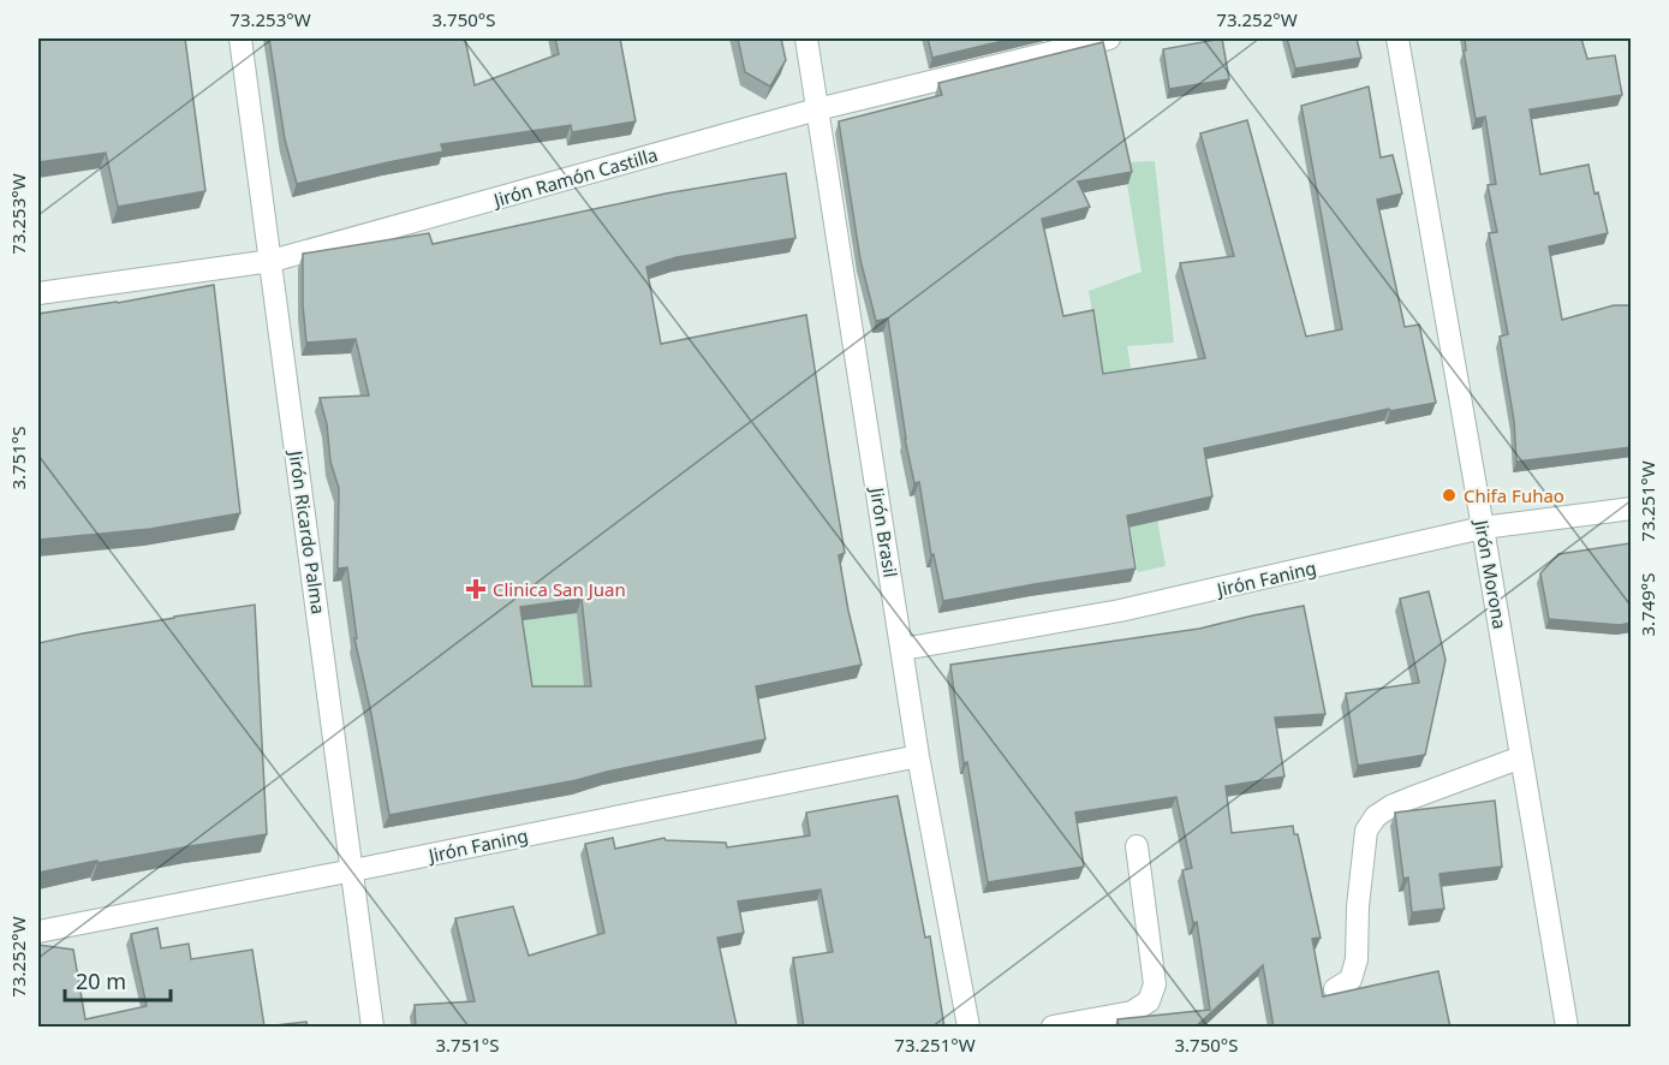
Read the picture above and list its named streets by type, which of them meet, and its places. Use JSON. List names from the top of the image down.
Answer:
{
  "streets": {
    "street": [
      "Jirón Ramón Castilla",
      "Jirón Ricardo Palma",
      "Jirón Brasil",
      "Jirón Morona",
      "Jirón Faning"
    ]
  },
  "crossings": [
    ["Jirón Ramón Castilla", "Jirón Ricardo Palma"],
    ["Jirón Ramón Castilla", "Jirón Brasil"],
    ["Jirón Ricardo Palma", "Jirón Faning"],
    ["Jirón Brasil", "Jirón Faning"],
    ["Jirón Morona", "Jirón Faning"]
  ],
  "places": {
    "other": ["Chifa Fuhao"],
    "health": ["Clinica San Juan"]
  },
  "scale_bar": "20 m",
  "coordinates": [
    "73.253°W",
    "3.750°S",
    "73.252°W",
    "3.751°S",
    "73.251°W",
    "3.749°S"
  ]
}
